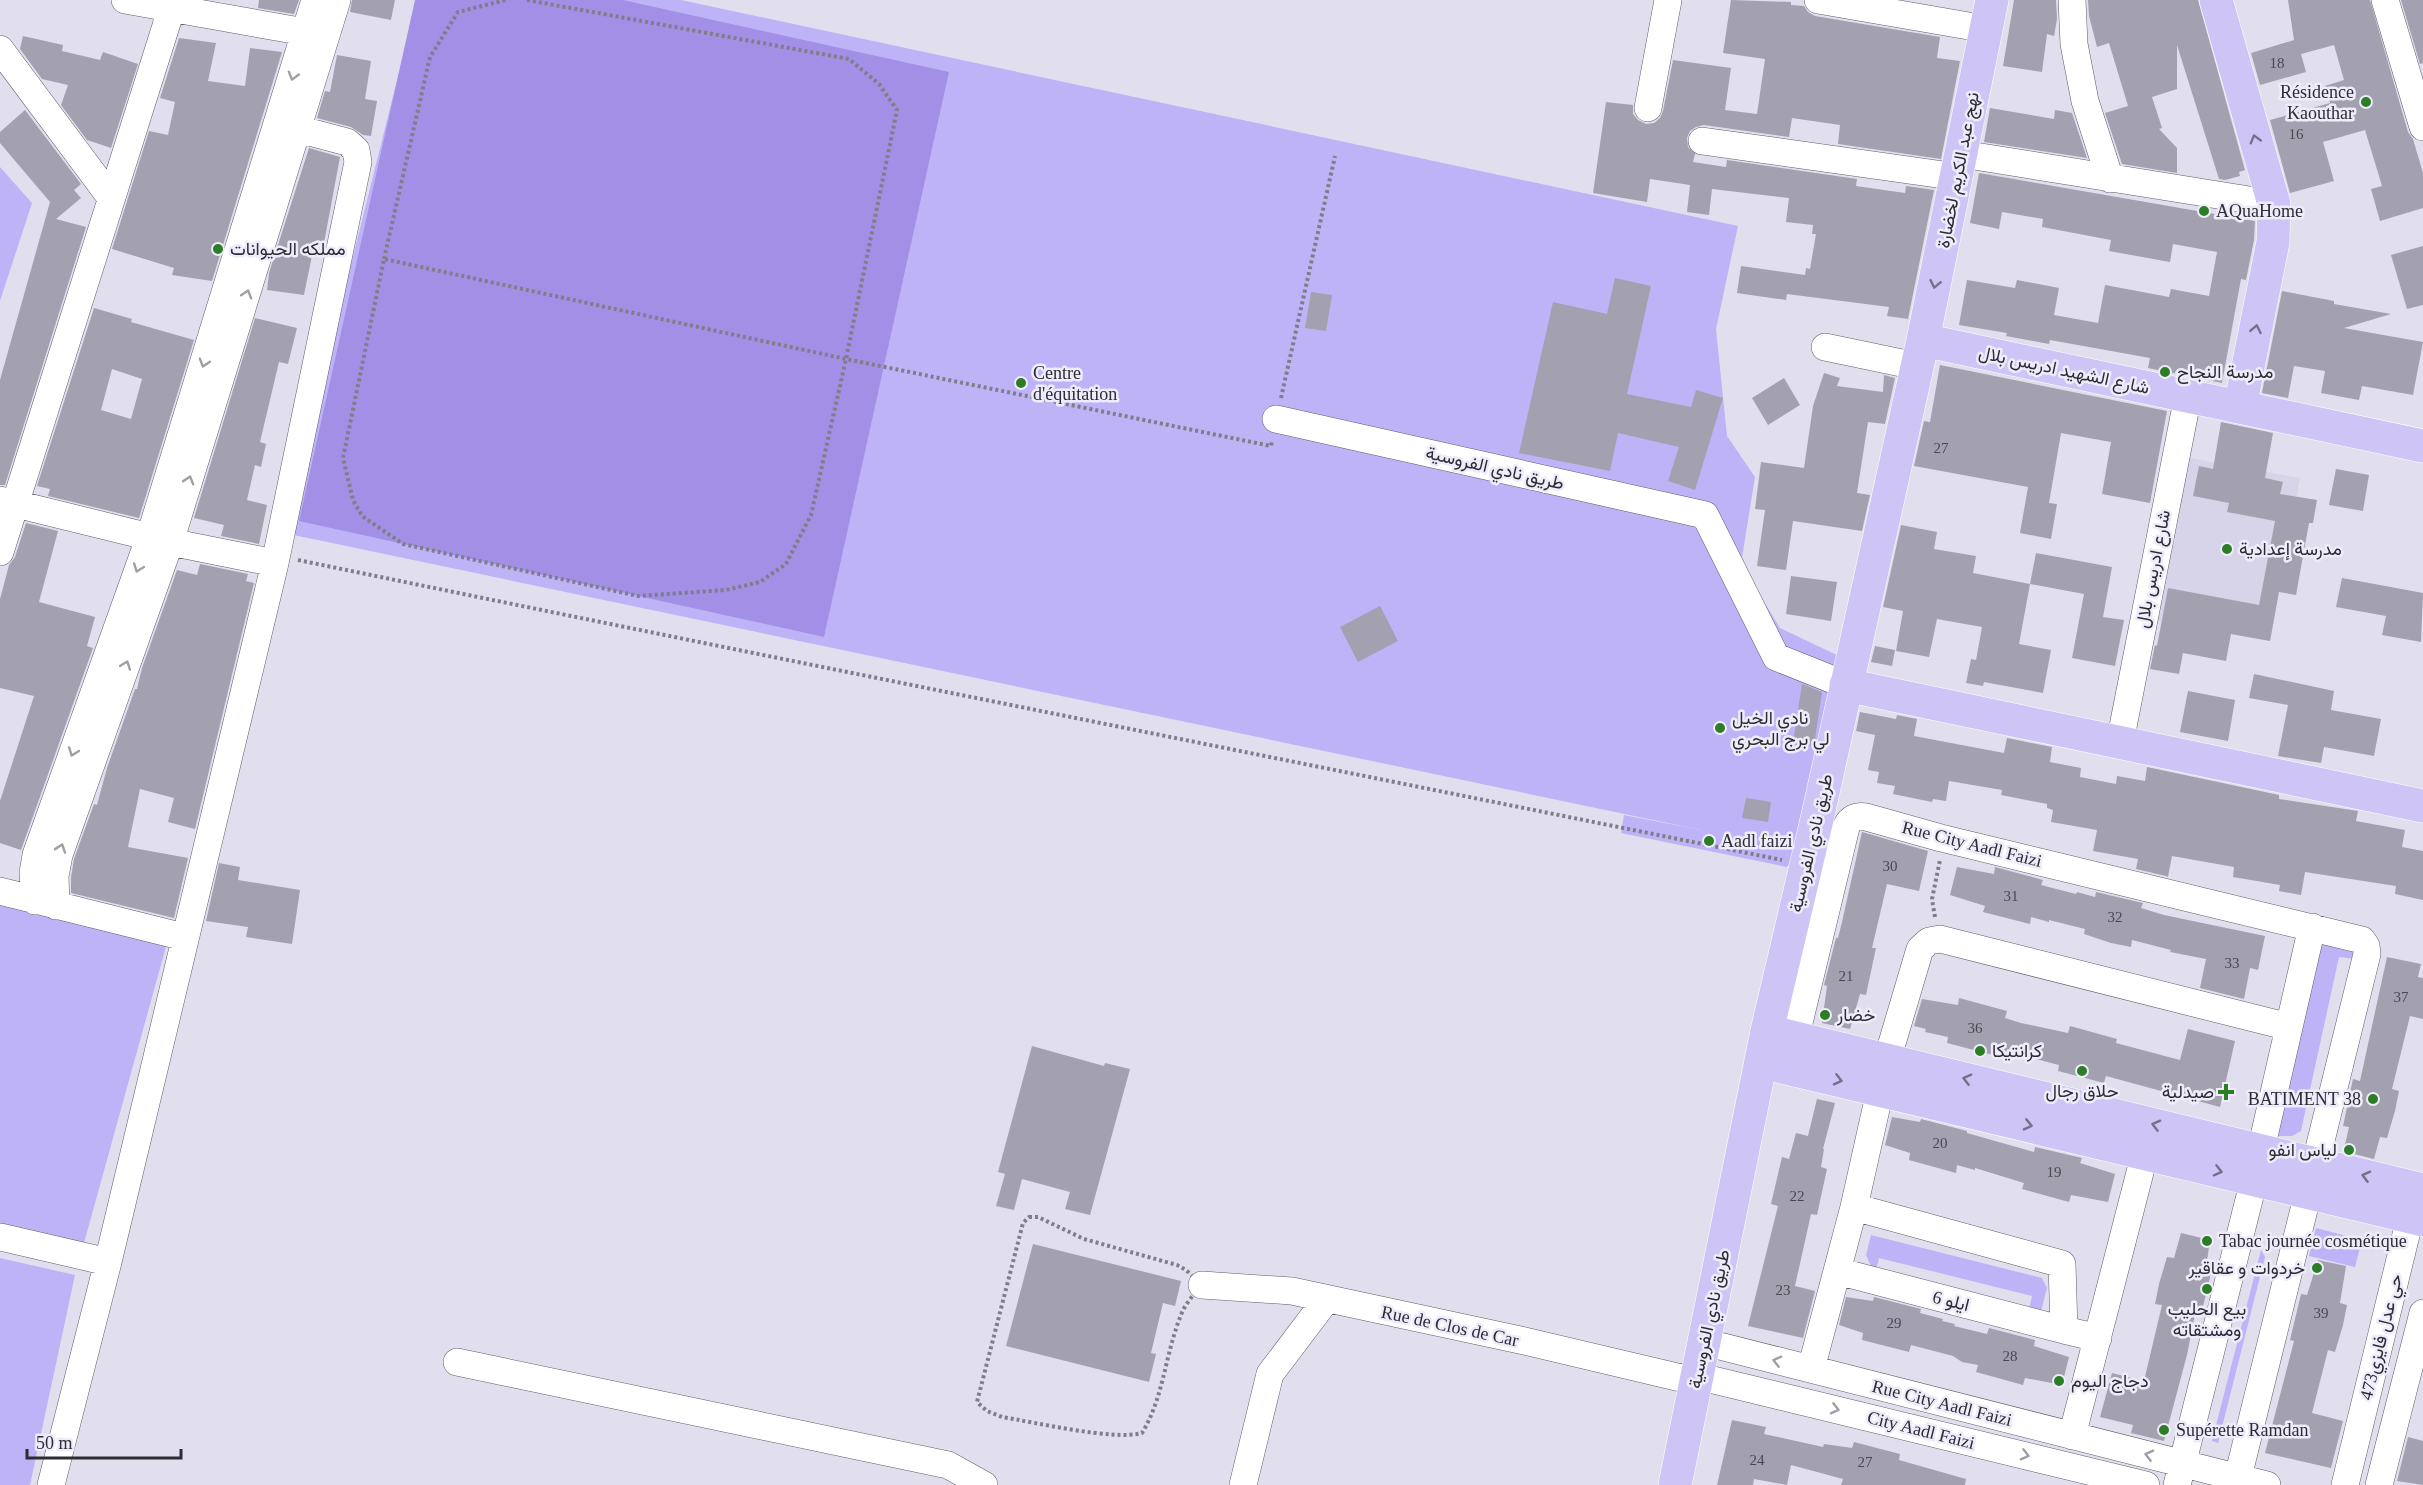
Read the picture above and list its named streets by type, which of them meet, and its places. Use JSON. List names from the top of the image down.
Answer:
{
  "streets": {
    "main road": ["نهج عبد الكريم لخضارة", "شارع الشهيد ادريس بلال", "طريق نادي الفروسية"],
    "street": [
      "شارع ادريس بلال",
      "Rue City Aadl Faizi",
      "ايلو 6",
      "Rue de Clos de Car",
      "473حي عدل فايزي",
      "City Aadl Faizi"
    ]
  },
  "crossings": [
    ["نهج عبد الكريم لخضارة", "شارع الشهيد ادريس بلال"],
    ["نهج عبد الكريم لخضارة", "طريق نادي الفروسية"],
    ["شارع الشهيد ادريس بلال", "شارع ادريس بلال"],
    ["طريق نادي الفروسية", "Rue City Aadl Faizi"],
    ["طريق نادي الفروسية", "Rue de Clos de Car"],
    ["طريق نادي الفروسية", "City Aadl Faizi"],
    ["Rue de Clos de Car", "City Aadl Faizi"]
  ],
  "one_way": ["City Aadl Faizi"],
  "places": {
    "other": [
      "Résidence Kaouthar",
      "AQuaHome",
      "مملكه الحيوانات",
      "مدرسة النجاح",
      "Centre d'équitation",
      "مدرسة إعدادية",
      "نادي الخيل لي برج البحري",
      "Aadl faizi",
      "خضار",
      "كرانتيكا",
      "حلاق رجال",
      "BATIMENT 38",
      "لياس انفو",
      "Tabac journée cosmétique",
      "خردوات و عقاقير",
      "بيع الحليب ومشتقاته",
      "دجاج اليوم",
      "Supérette Ramdan"
    ],
    "health": ["صيدلية"]
  },
  "house_numbers": [
    "18",
    "16",
    "27",
    "30",
    "31",
    "32",
    "33",
    "21",
    "37",
    "36",
    "20",
    "19",
    "22",
    "23",
    "39",
    "29",
    "28",
    "24",
    "27"
  ],
  "scale_bar": "50 m"
}
